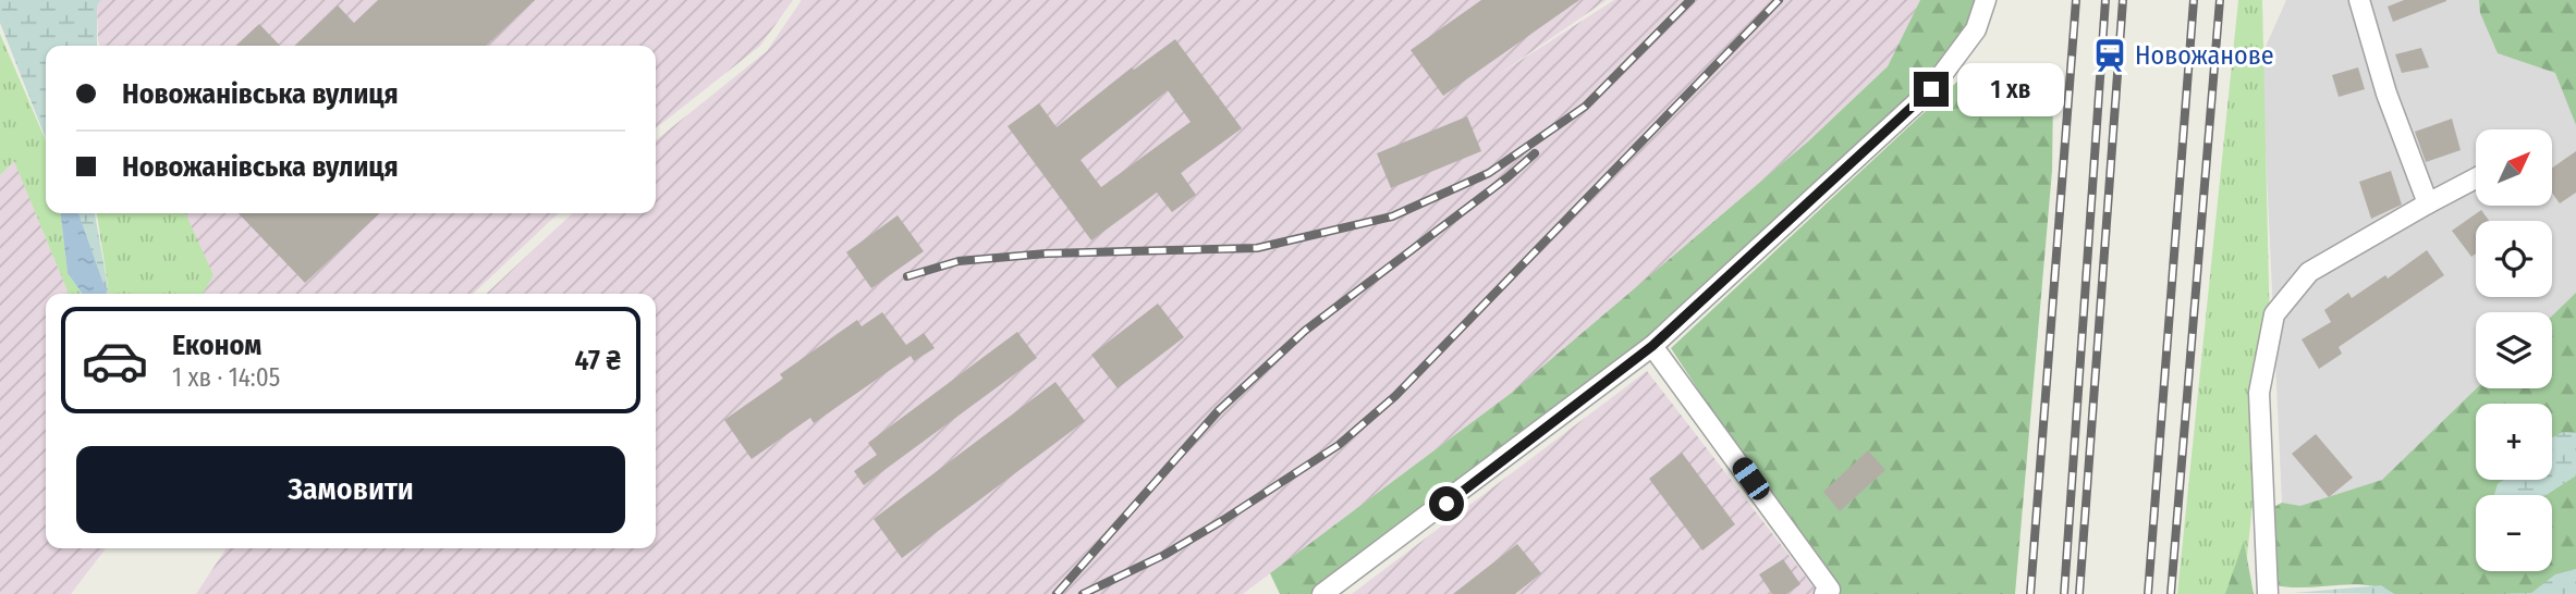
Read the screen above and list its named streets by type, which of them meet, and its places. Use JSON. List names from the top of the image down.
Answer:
{
  "places": {
    "station": ["Новожанове"]
  },
  "north": "top right",
  "page": {
    "banner": ["Новожанівська вулиця", "Новожанівська вулиця"],
    "bubble": "1 хв",
    "map_buttons": ["+", "−"],
    "list": [
      {
        "name": "Економ",
        "note": "1 хв · 14:05",
        "value": "47 ₴"
      }
    ],
    "buttons": "Замовити"
  }
}
